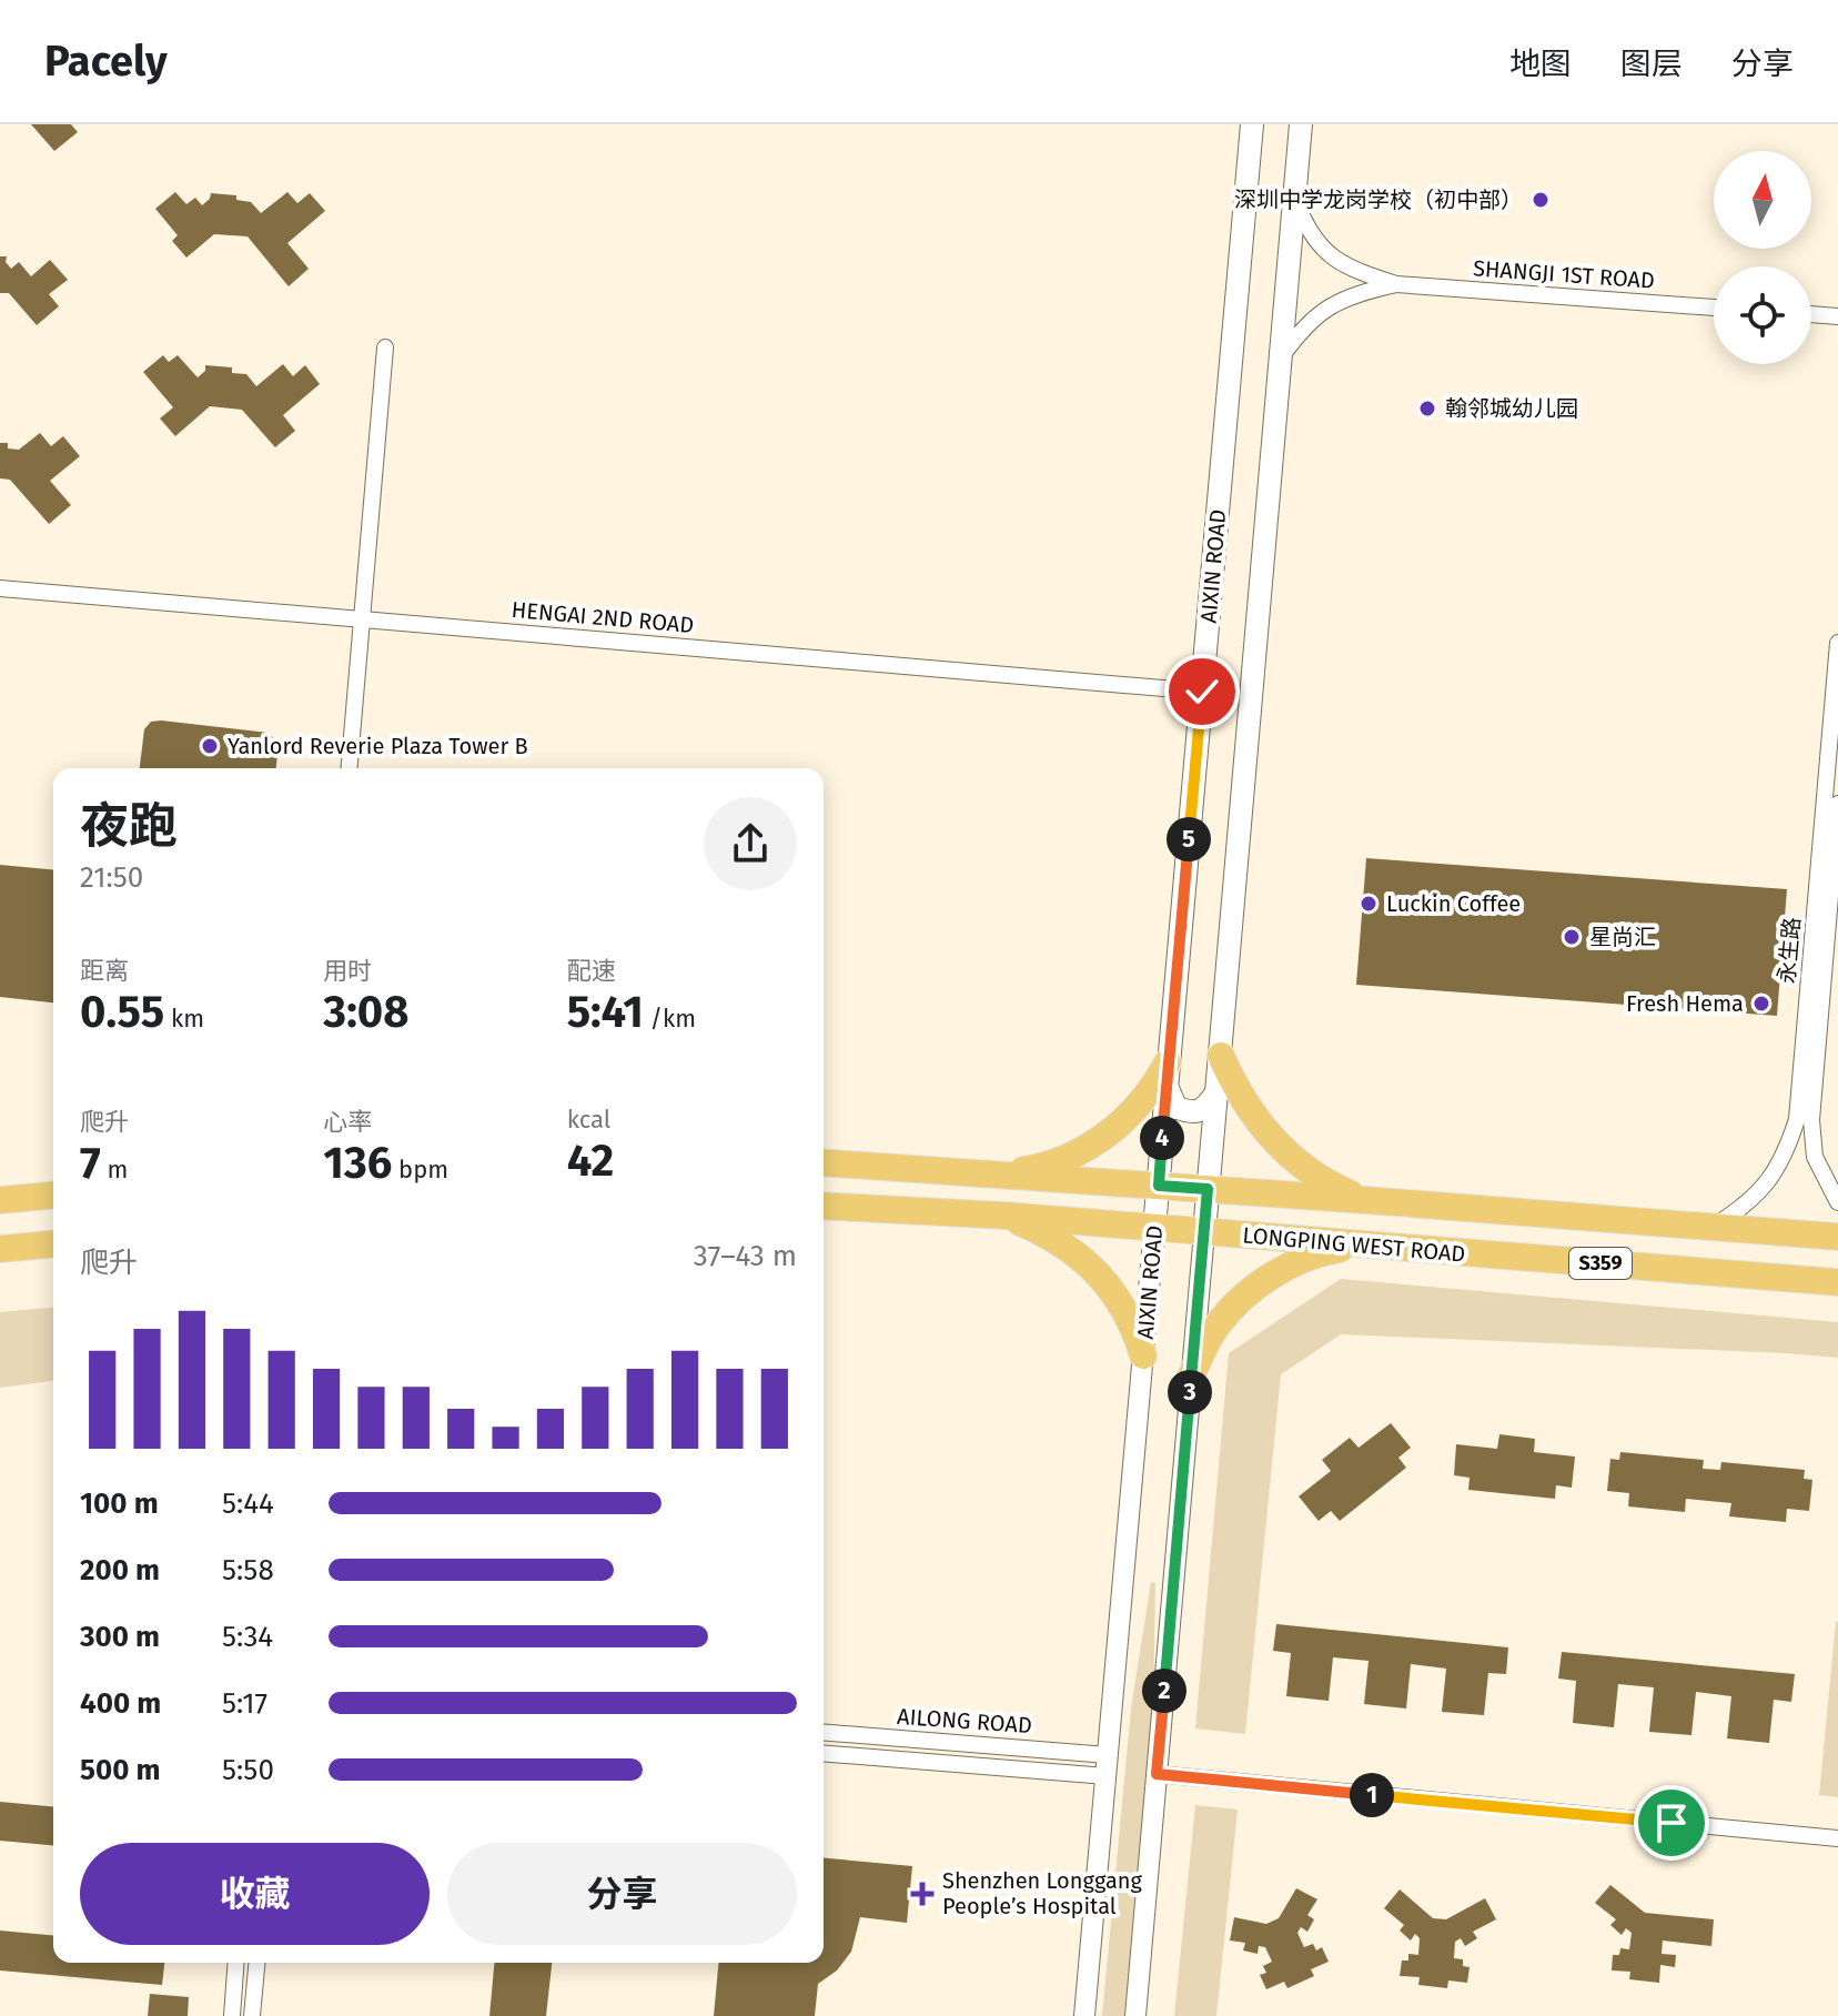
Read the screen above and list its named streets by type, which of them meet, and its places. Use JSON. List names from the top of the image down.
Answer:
{
  "streets": {
    "main road": ["AIXIN ROAD", "LONGPING WEST ROAD", "S359"],
    "street": [
      "SHANGJI 1ST ROAD",
      "HENGAI 2ND ROAD",
      "永生路",
      "AILONG ROAD"
    ]
  },
  "crossings": [
    ["AIXIN ROAD", "HENGAI 2ND ROAD"],
    ["AIXIN ROAD", "LONGPING WEST ROAD"],
    ["AIXIN ROAD", "AILONG ROAD"],
    ["永生路", "LONGPING WEST ROAD"]
  ],
  "places": {
    "other": [
      "深圳中学龙岗学校（初中部）",
      "翰邻城幼儿园",
      "Yanlord Reverie Plaza Tower B",
      "Luckin Coffee",
      "星尚汇",
      "Fresh Hema"
    ],
    "health": ["Shenzhen Longgang People’s Hospital"]
  },
  "north": "top",
  "page": {
    "header": "Pacely",
    "nav": ["地图", "图层", "分享"],
    "heading": ["夜跑", "21:50"],
    "pins": [
      "5",
      "4",
      "3",
      "2",
      "1"
    ],
    "stats": [
      ["距离", "0.55 km"],
      ["用时", "3:08"],
      ["配速", "5:41 /km"],
      ["爬升", "7 m"],
      ["心率", "136 bpm"],
      ["kcal", "42"]
    ],
    "chart": ["爬升", "37–43 m"],
    "list": [
      {
        "name": "100 m",
        "note": "5:44"
      },
      {
        "name": "200 m",
        "note": "5:58"
      },
      {
        "name": "300 m",
        "note": "5:34"
      },
      {
        "name": "400 m",
        "note": "5:17"
      },
      {
        "name": "500 m",
        "note": "5:50"
      }
    ],
    "buttons": ["收藏", "分享"]
  }
}
